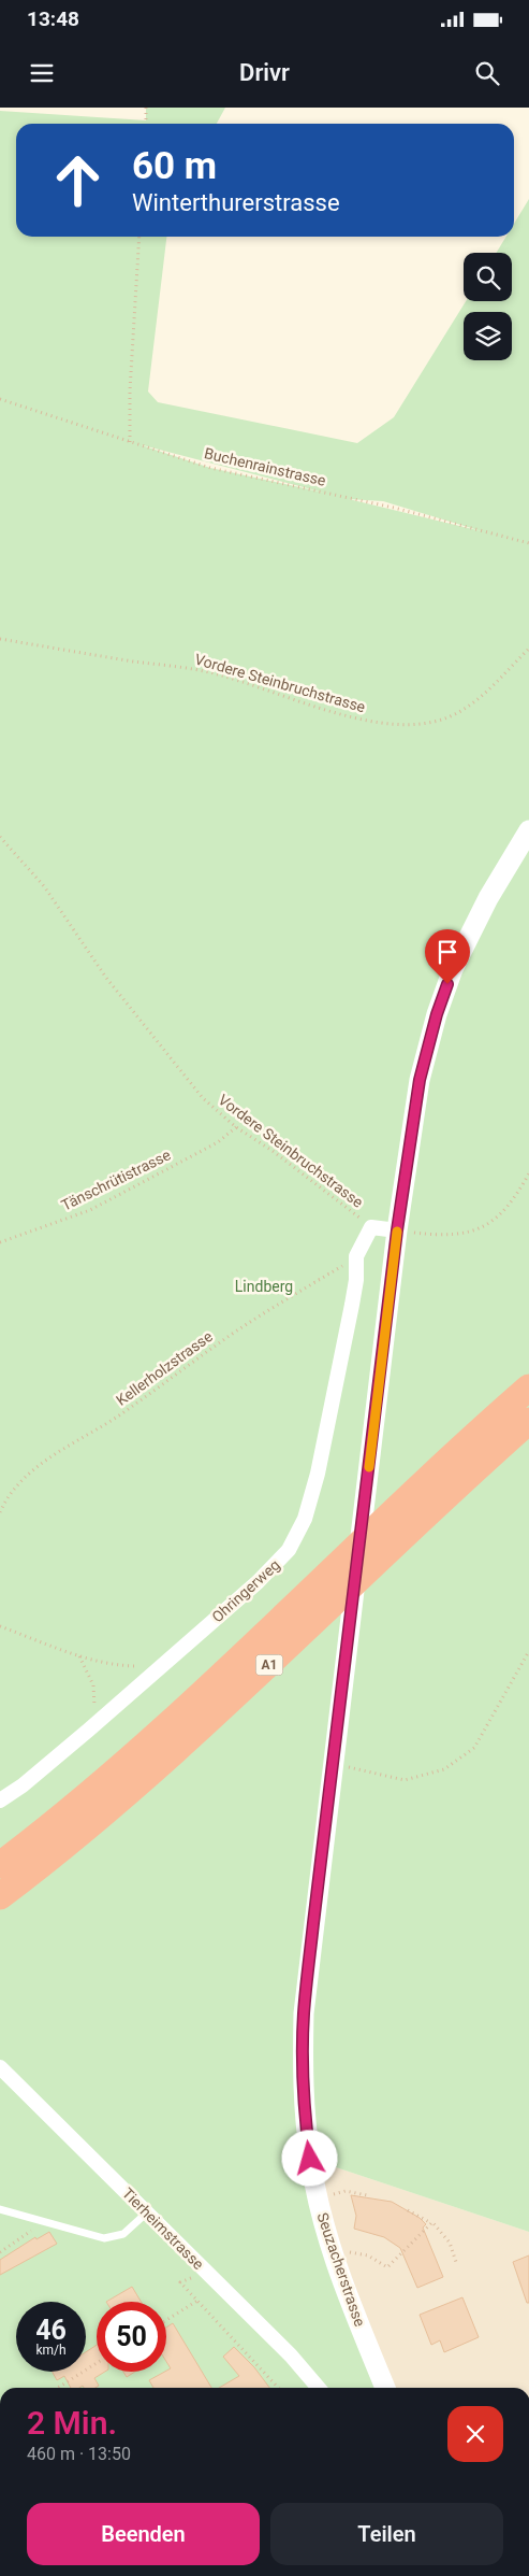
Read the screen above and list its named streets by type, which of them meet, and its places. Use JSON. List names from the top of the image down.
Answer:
{
  "streets": {
    "highway": ["A1"],
    "main road": ["Seuzacherstrasse"],
    "street": ["Ohringerweg", "Tierheimstrasse"],
    "path": [
      "Buchenrainstrasse",
      "Vordere Steinbruchstrasse",
      "Tänschrütistrasse",
      "Kellerholzstrasse"
    ]
  },
  "crossings": [
    ["Vordere Steinbruchstrasse", "Tänschrütistrasse"],
    ["Vordere Steinbruchstrasse", "Ohringerweg"],
    ["Kellerholzstrasse", "Ohringerweg"]
  ],
  "parks": ["Lindberg"],
  "page": {
    "status": "13:48",
    "header": "Drivr",
    "turn": ["60 m", "Winterthurerstrasse"],
    "speed": "46 km/h",
    "limit": "50",
    "heading": ["2 Min.", "460 m · 13:50"],
    "buttons": ["Beenden", "Teilen"]
  }
}
